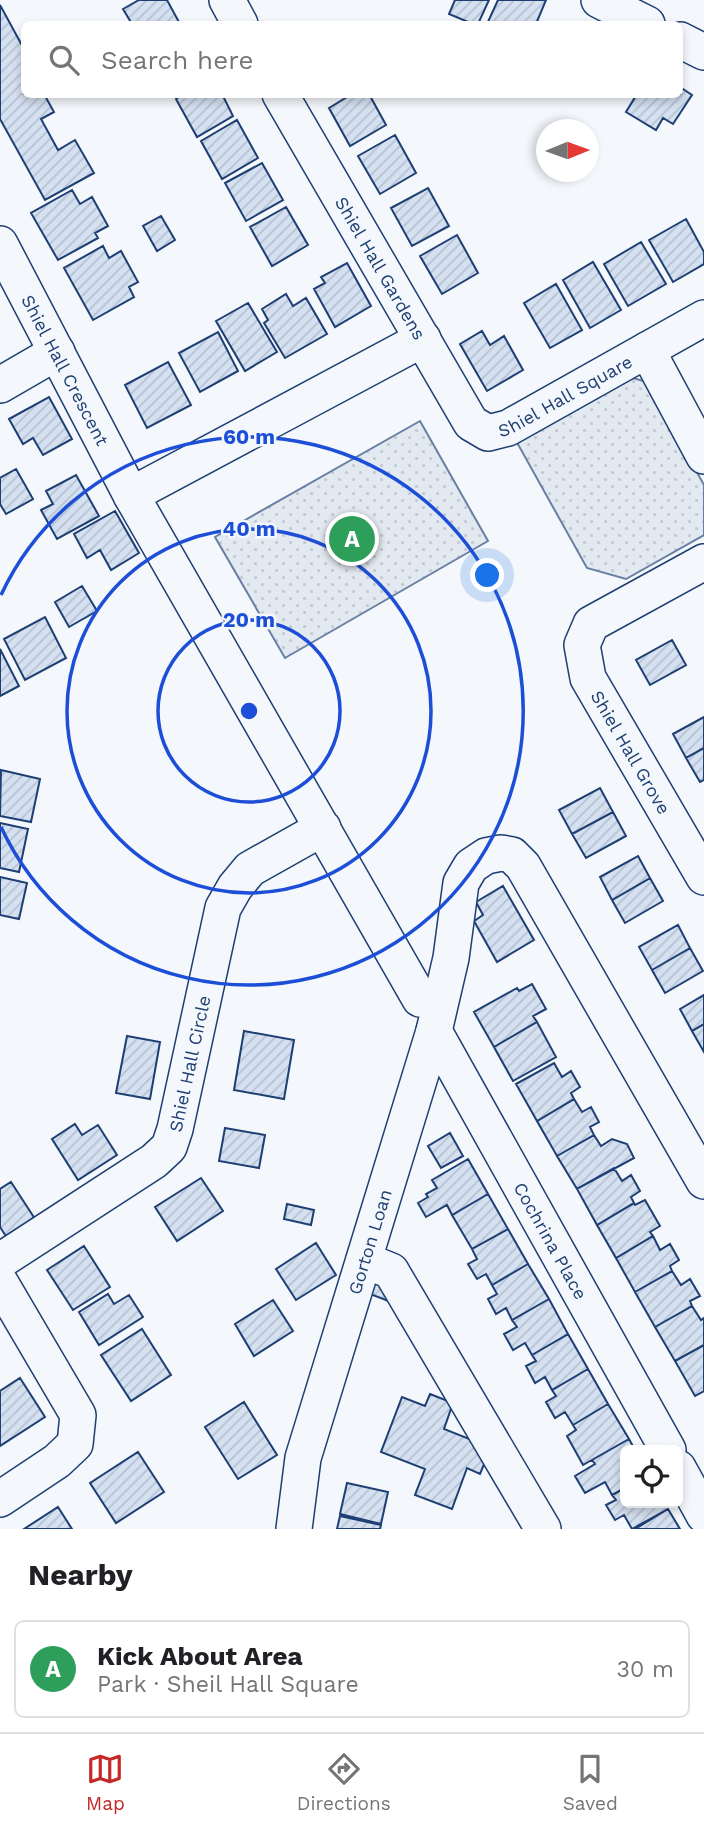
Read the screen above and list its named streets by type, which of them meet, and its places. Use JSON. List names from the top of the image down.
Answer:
{
  "streets": {
    "street": [
      "Shiel Hall Gardens",
      "Shiel Hall Crescent",
      "Shiel Hall Square",
      "Shiel Hall Grove",
      "Shiel Hall Circle",
      "Cochrina Place",
      "Gorton Loan"
    ]
  },
  "crossings": [
    ["Shiel Hall Gardens", "Shiel Hall Square"],
    ["Cochrina Place", "Gorton Loan"]
  ],
  "north": "right",
  "page": {
    "search": "Search here",
    "pins": "A",
    "heading": "Nearby",
    "list": [
      {
        "mark": "A",
        "name": "Kick About Area",
        "note": "Park · Sheil Hall Square",
        "value": "30 m"
      }
    ],
    "nav": ["Map", "Directions", "Saved"]
  },
  "rings": ["60 m", "40 m", "20 m"]
}
